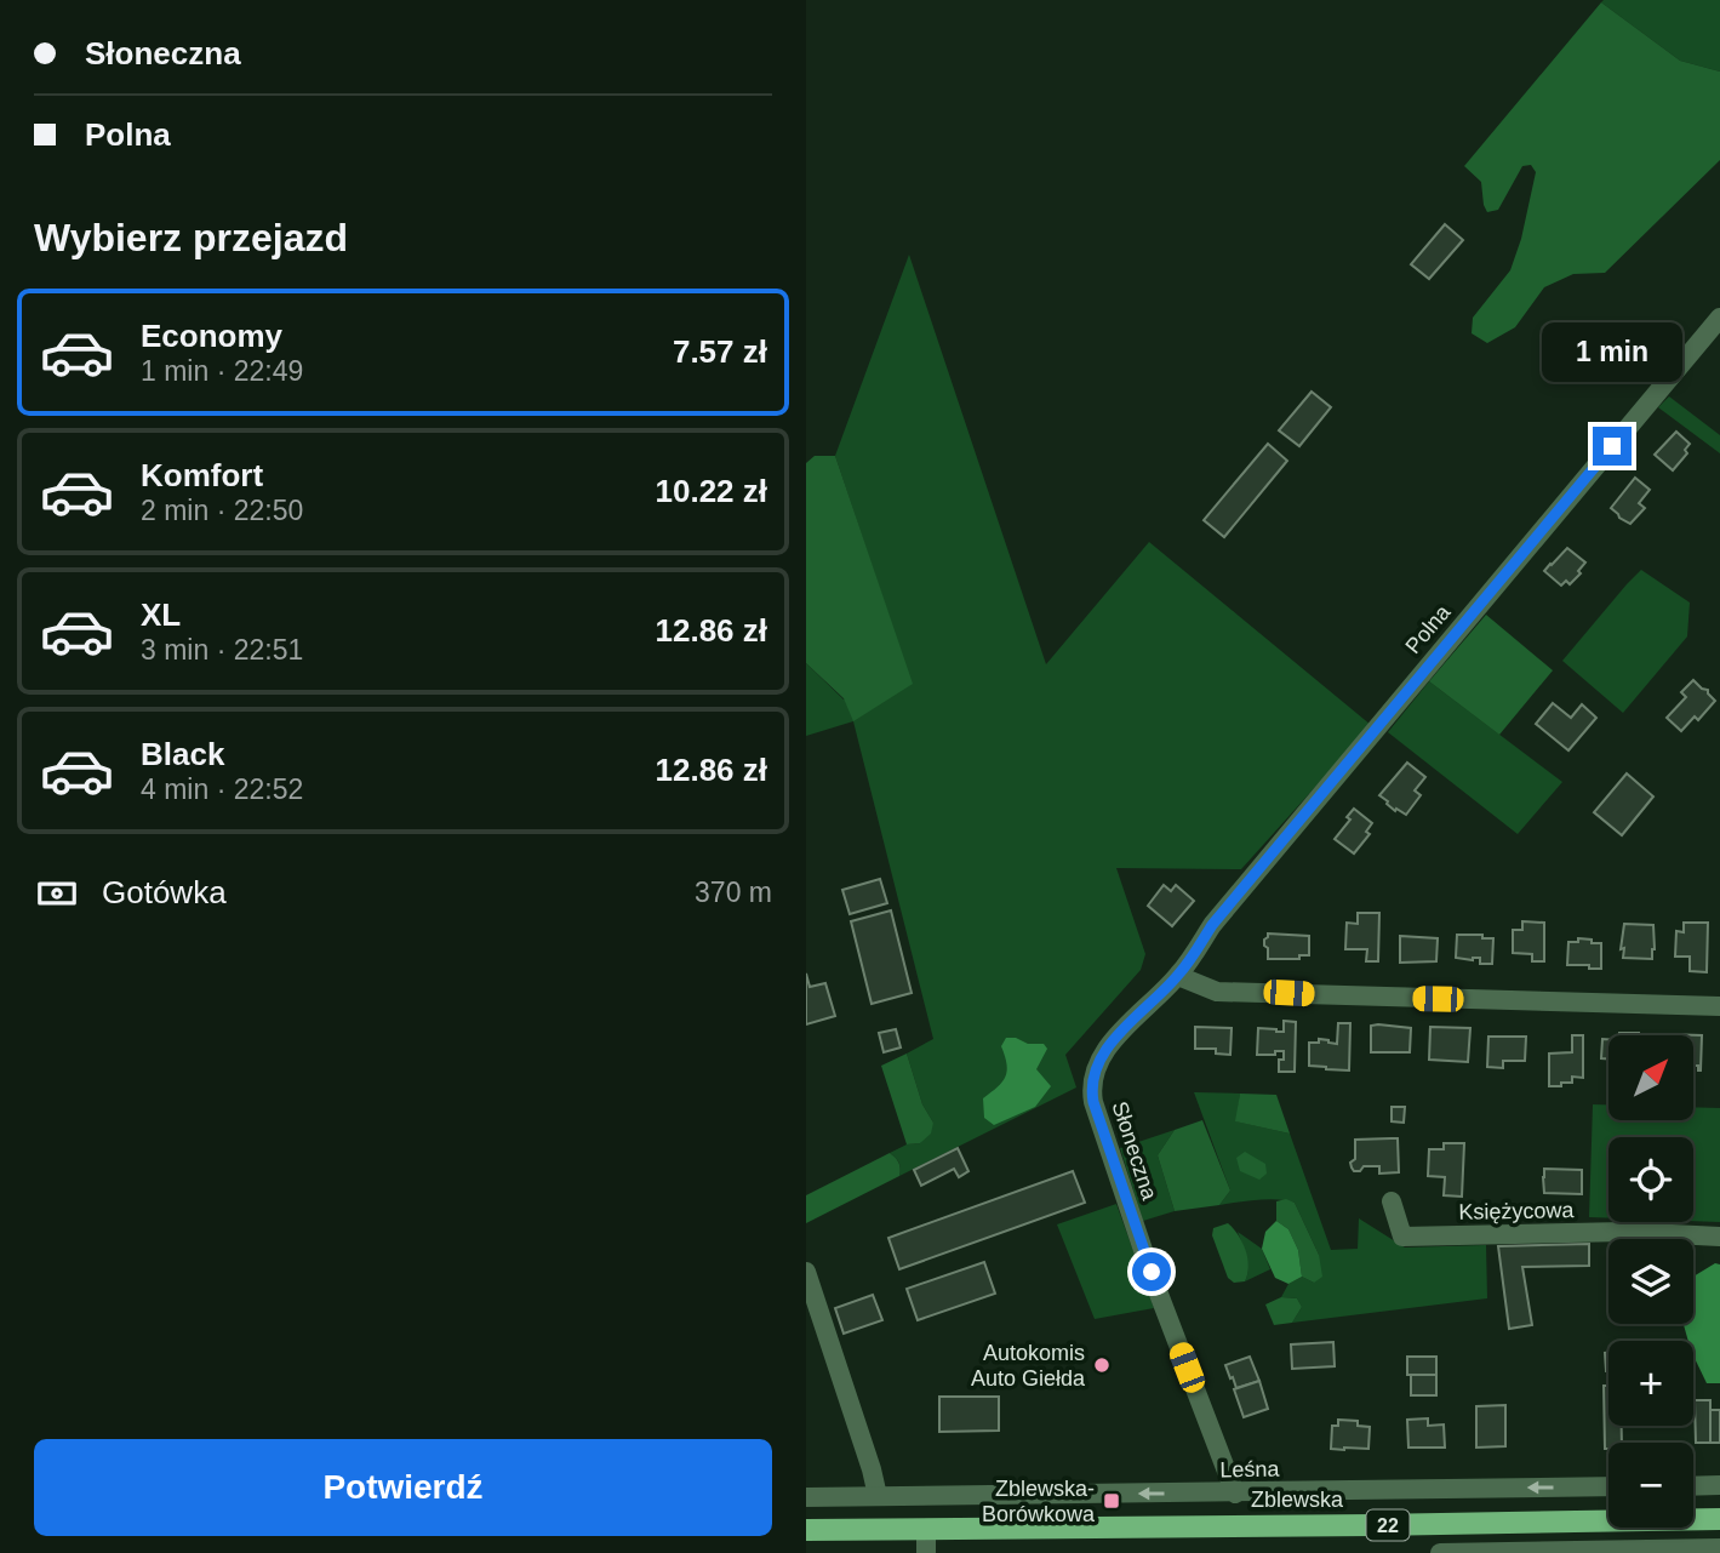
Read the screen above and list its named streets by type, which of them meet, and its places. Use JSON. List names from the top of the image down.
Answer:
{
  "streets": {
    "main road": ["Zblewska", "22"],
    "street": [
      "Polna",
      "Słoneczna",
      "Księżycowa",
      "Leśna"
    ]
  },
  "crossings": [
    ["Polna", "Słoneczna"],
    ["Słoneczna", "Leśna"]
  ],
  "one_way": ["Leśna"],
  "places": {
    "other": ["Autokomis Auto Giełda"],
    "transit": ["Zblewska- Borówkowa"]
  },
  "north": "top right",
  "page": {
    "banner": ["Słoneczna", "Polna"],
    "heading": "Wybierz przejazd",
    "list": [
      {
        "name": "Economy",
        "note": "1 min · 22:49",
        "value": "7.57 zł"
      },
      {
        "name": "Komfort",
        "note": "2 min · 22:50",
        "value": "10.22 zł"
      },
      {
        "name": "XL",
        "note": "3 min · 22:51",
        "value": "12.86 zł"
      },
      {
        "name": "Black",
        "note": "4 min · 22:52",
        "value": "12.86 zł"
      }
    ],
    "bubble": "1 min",
    "pay": ["Gotówka", "370 m"],
    "map_buttons": ["+", "−"],
    "buttons": "Potwierdź"
  }
}
